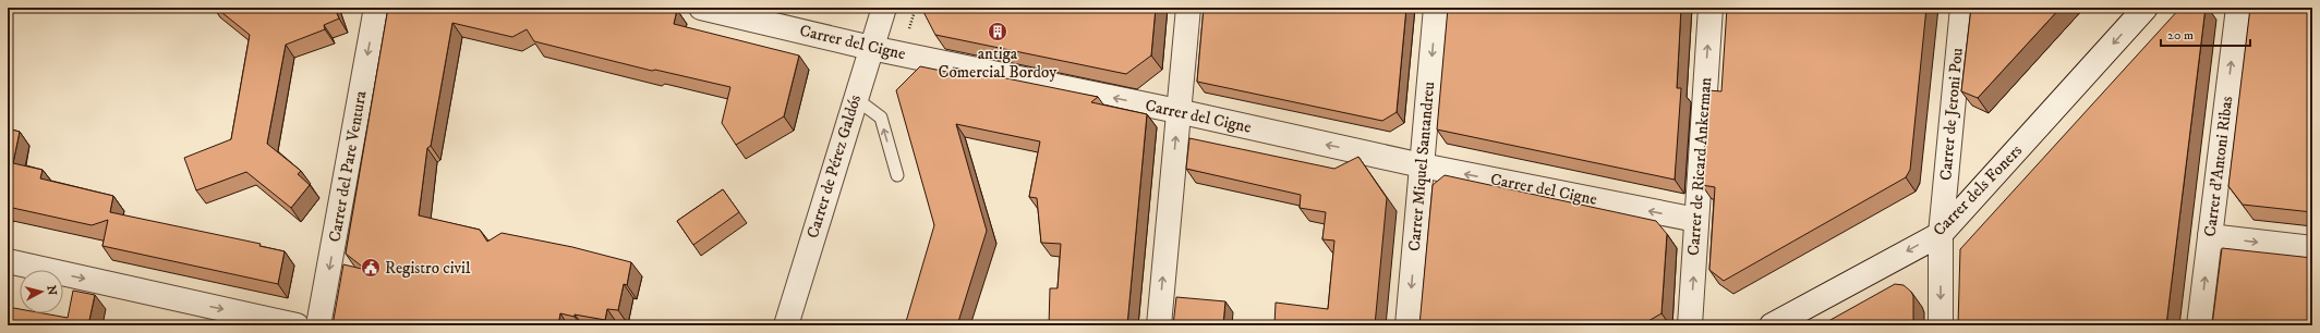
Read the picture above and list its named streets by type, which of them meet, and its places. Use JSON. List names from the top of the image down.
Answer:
{
  "streets": {
    "street": [
      "Carrer del Cigne",
      "Carrer de Jeroni Pou",
      "Carrer del Pare Ventura",
      "Carrer de Pérez Galdós",
      "Carrer Miquel Santandreu",
      "Carrer de Ricard Ankerman",
      "Carrer d'Antoni Ribas",
      "Carrer dels Foners"
    ]
  },
  "crossings": [
    ["Carrer del Cigne", "Carrer de Pérez Galdós"],
    ["Carrer del Cigne", "Carrer Miquel Santandreu"],
    ["Carrer del Cigne", "Carrer de Ricard Ankerman"],
    ["Carrer de Jeroni Pou", "Carrer dels Foners"]
  ],
  "one_way": [
    "Carrer del Cigne",
    "Carrer del Pare Ventura",
    "Carrer Miquel Santandreu",
    "Carrer de Ricard Ankerman",
    "Carrer d'Antoni Ribas",
    "Carrer dels Foners"
  ],
  "places": {
    "building": ["antiga Comercial Bordoy"],
    "public building": ["Registro civil"]
  },
  "scale_bar": "20 m",
  "north": "right"
}
